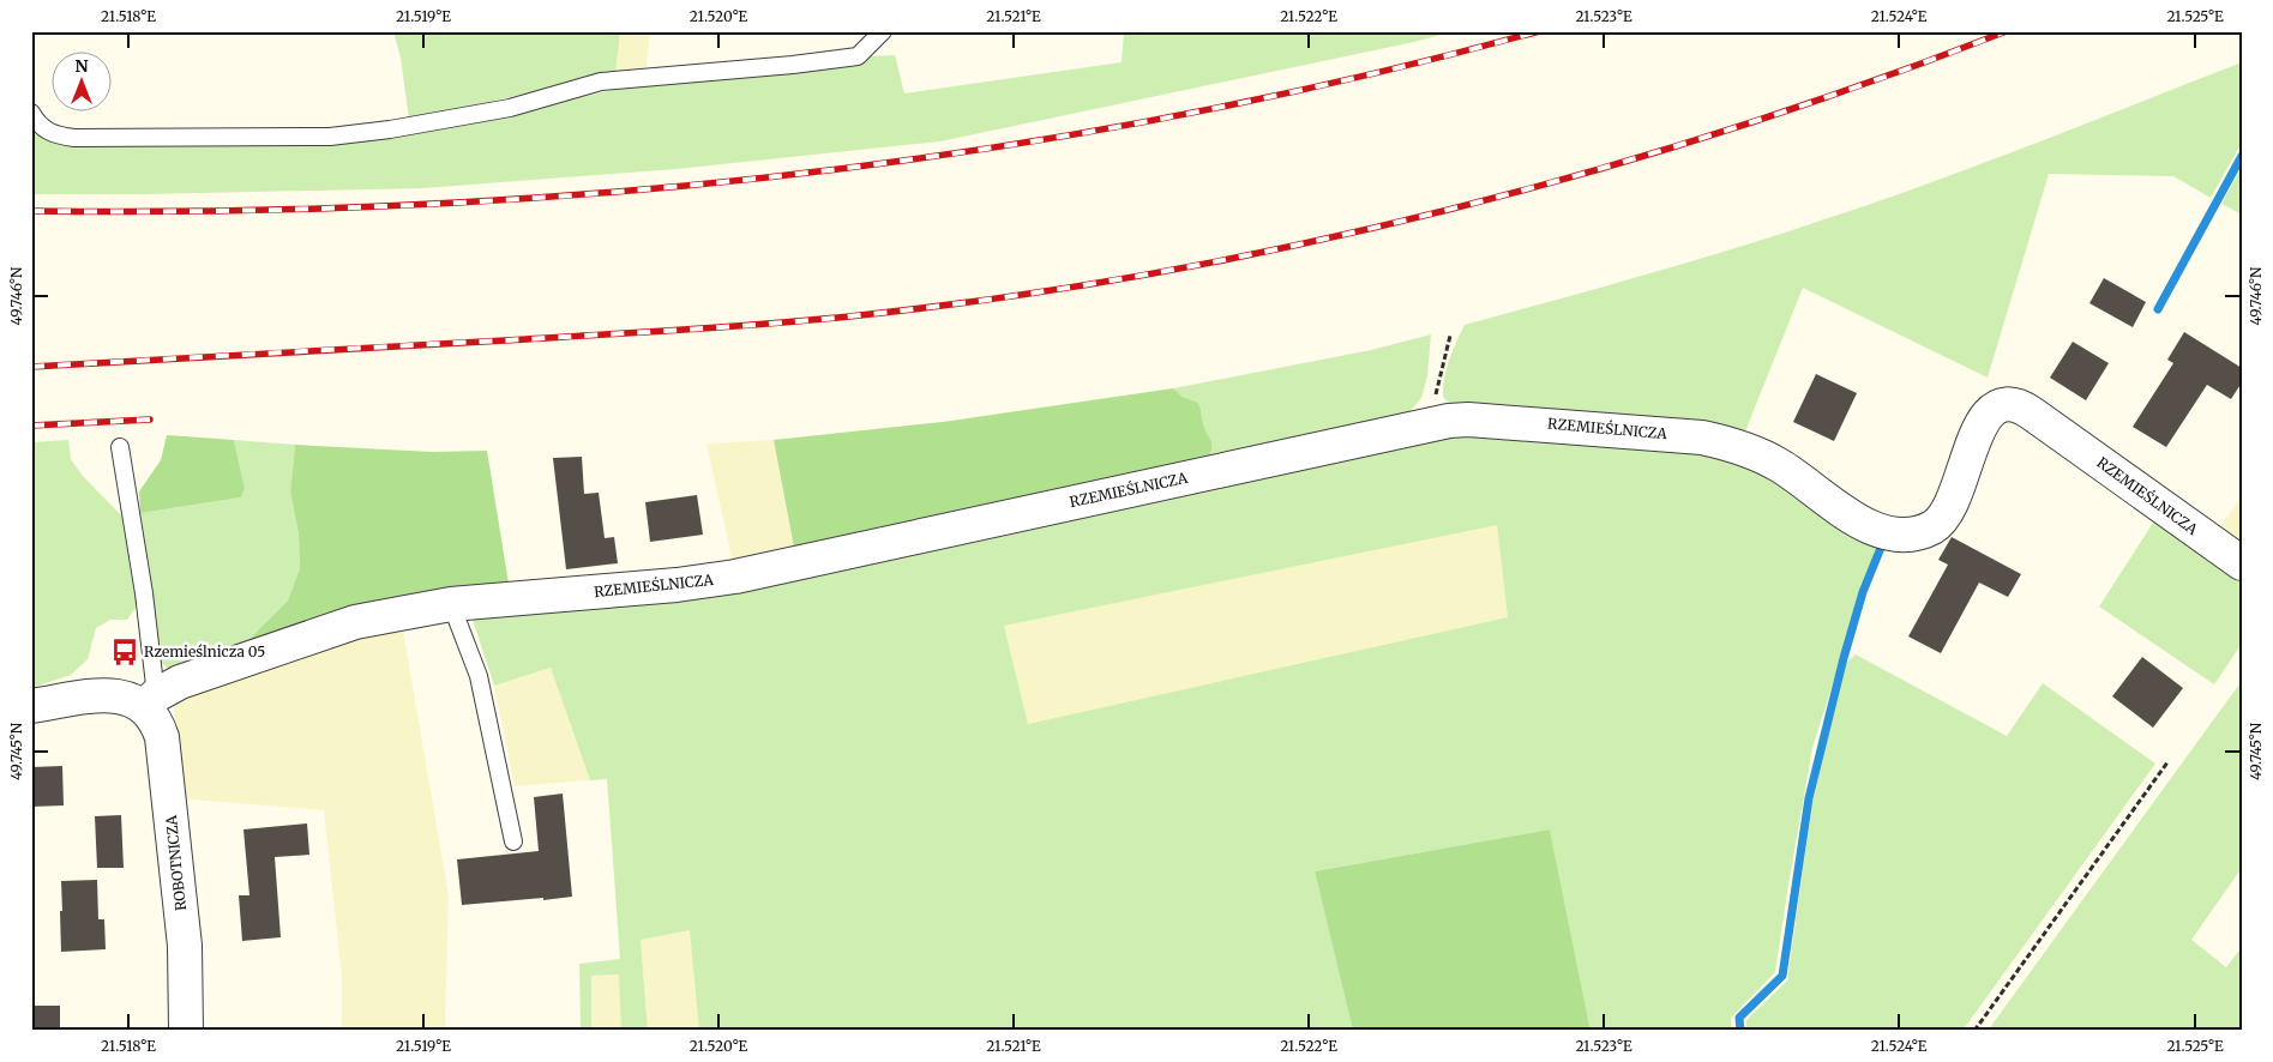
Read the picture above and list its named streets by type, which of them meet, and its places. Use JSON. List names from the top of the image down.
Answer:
{
  "streets": {
    "street": ["RZEMIEŚLNICZA", "ROBOTNICZA"]
  },
  "crossings": [
    ["RZEMIEŚLNICZA", "ROBOTNICZA"]
  ],
  "places": {
    "bus stop": ["Rzemieślnicza 05"]
  },
  "north": "top",
  "coordinates": [
    "21.518°E",
    "21.519°E",
    "21.520°E",
    "21.521°E",
    "21.522°E",
    "21.523°E",
    "21.524°E",
    "21.525°E",
    "49.746°N",
    "49.745°N"
  ]
}
